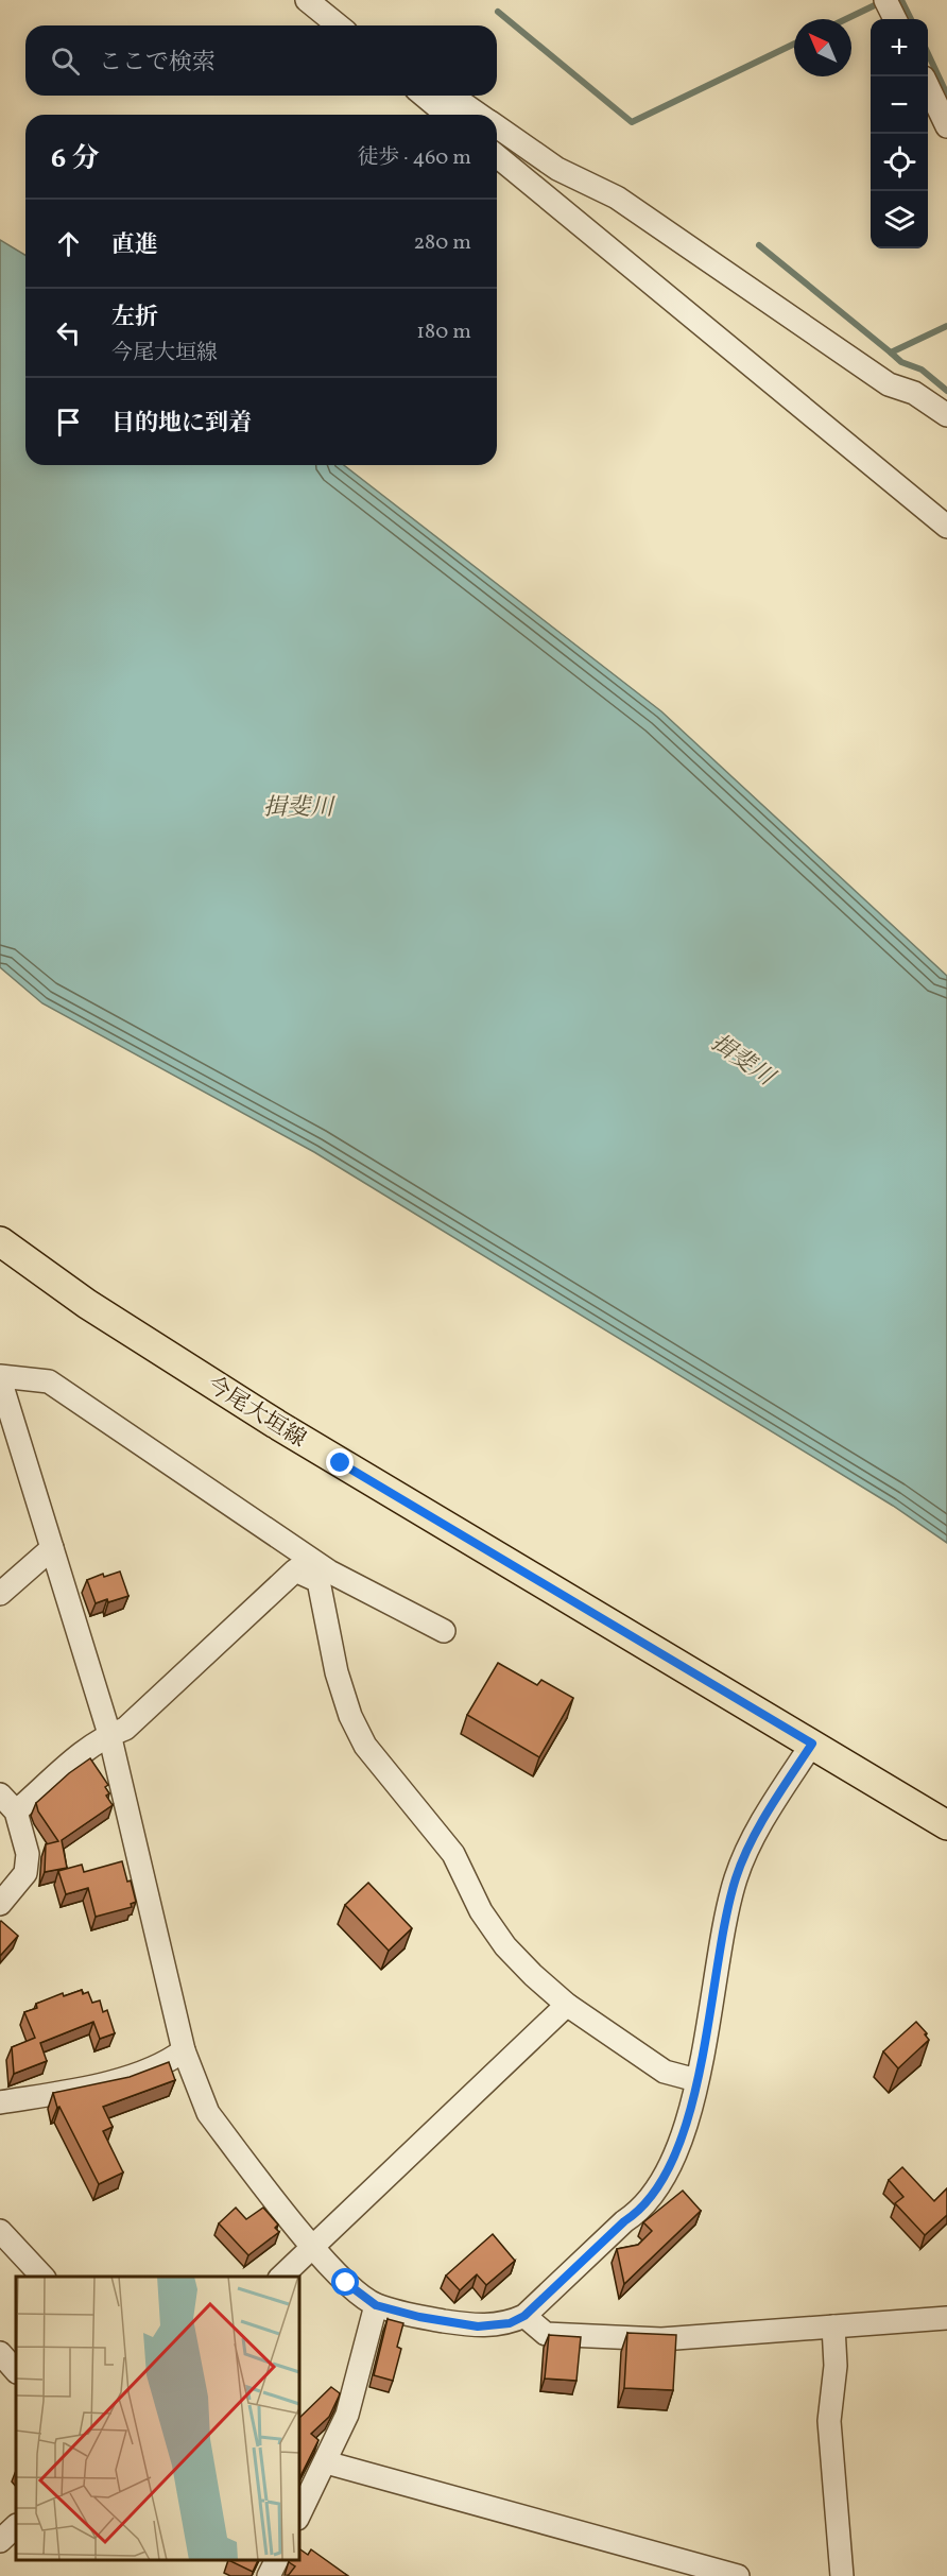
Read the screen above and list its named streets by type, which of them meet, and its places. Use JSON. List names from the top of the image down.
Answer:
{
  "streets": {
    "main road": ["今尾大垣線"]
  },
  "water": ["揖斐川"],
  "north": "top left",
  "page": {
    "map_buttons": ["+", "−"],
    "search": "ここで検索",
    "heading": ["6 分", "徒歩 · 460 m"],
    "list": [
      ["直進", "280 m"],
      ["左折", "今尾大垣線", "180 m"],
      "目的地に到着"
    ]
  }
}
